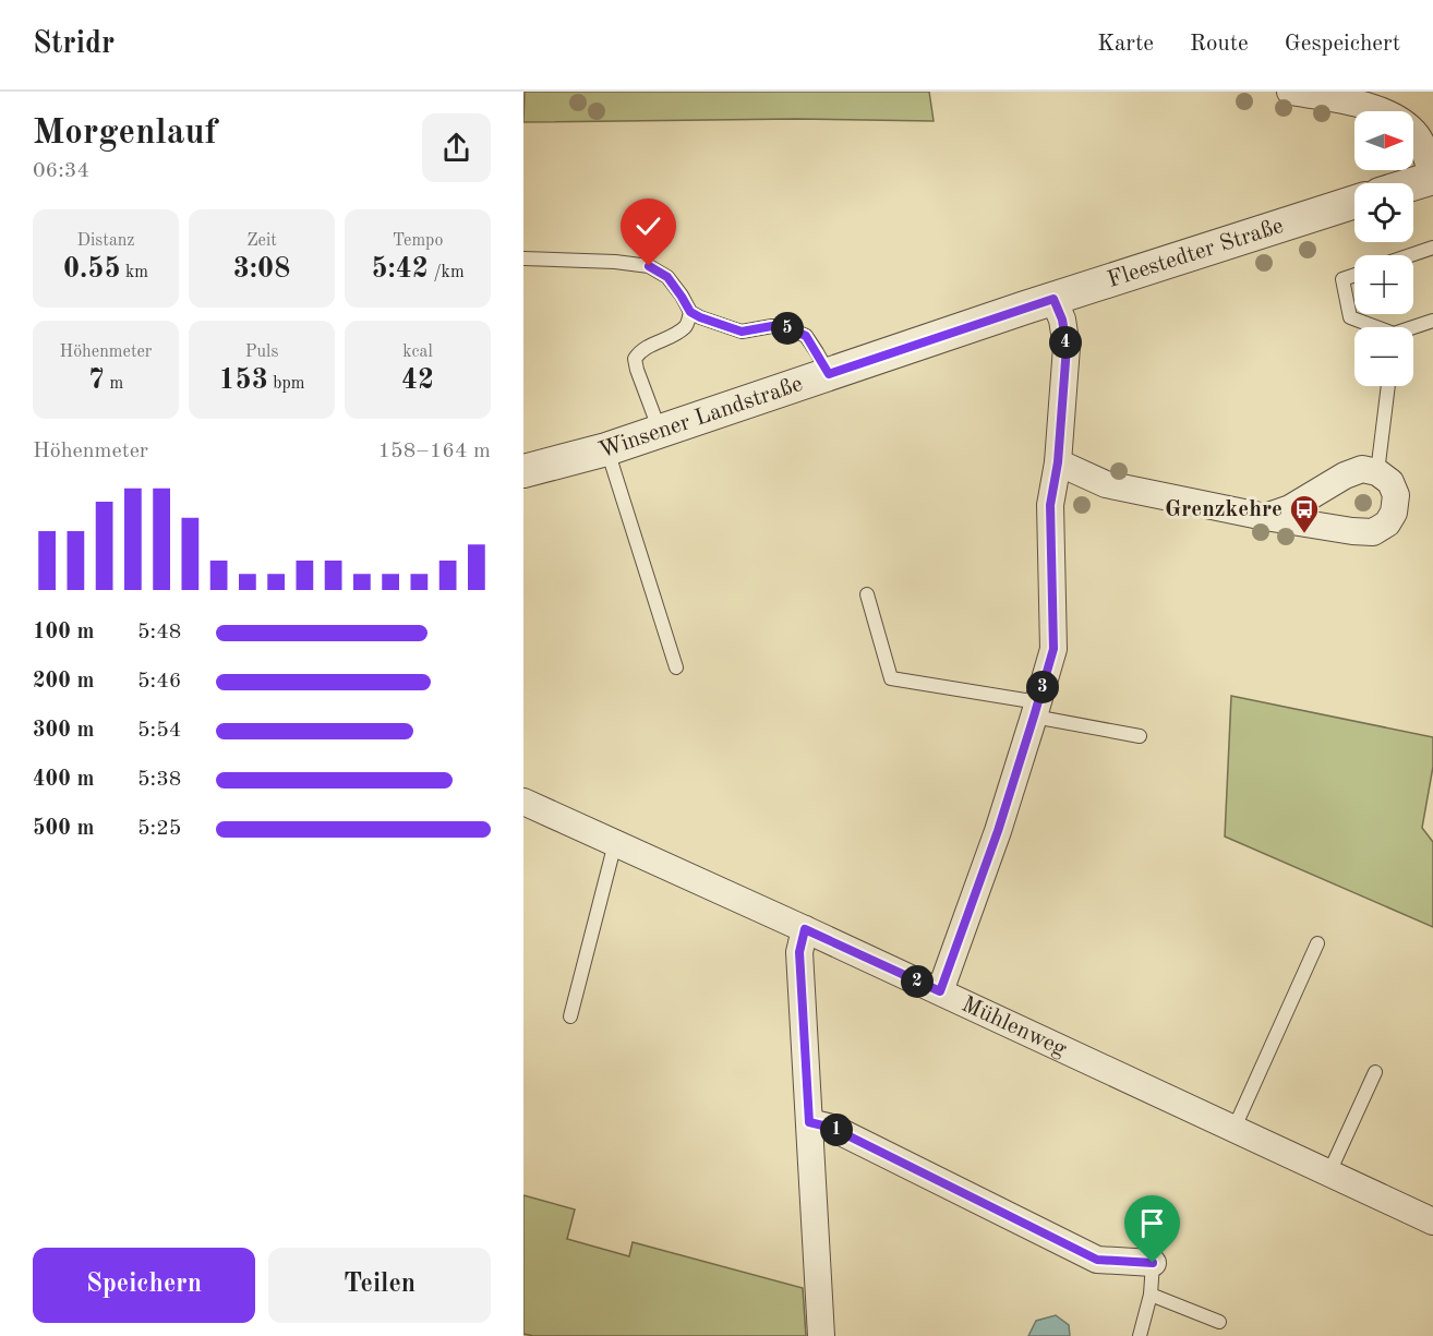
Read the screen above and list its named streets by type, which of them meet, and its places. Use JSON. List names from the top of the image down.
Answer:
{
  "streets": {
    "street": ["Fleestedter Straße", "Winsener Landstraße", "Mühlenweg"]
  },
  "crossings": [
    ["Fleestedter Straße", "Winsener Landstraße"]
  ],
  "places": {
    "bus stop": ["Grenzkehre"]
  },
  "north": "right",
  "page": {
    "header": "Stridr",
    "nav": ["Karte", "Route", "Gespeichert"],
    "heading": ["Morgenlauf", "06:34"],
    "map_buttons": ["+", "−"],
    "stats": [
      ["Distanz", "0.55 km"],
      ["Zeit", "3:08"],
      ["Tempo", "5:42 /km"],
      ["Höhenmeter", "7 m"],
      ["Puls", "153 bpm"],
      ["kcal", "42"]
    ],
    "pins": [
      "5",
      "4",
      "3",
      "2",
      "1"
    ],
    "chart": ["Höhenmeter", "158–164 m"],
    "list": [
      {
        "name": "100 m",
        "note": "5:48"
      },
      {
        "name": "200 m",
        "note": "5:46"
      },
      {
        "name": "300 m",
        "note": "5:54"
      },
      {
        "name": "400 m",
        "note": "5:38"
      },
      {
        "name": "500 m",
        "note": "5:25"
      }
    ],
    "buttons": ["Speichern", "Teilen"]
  }
}
